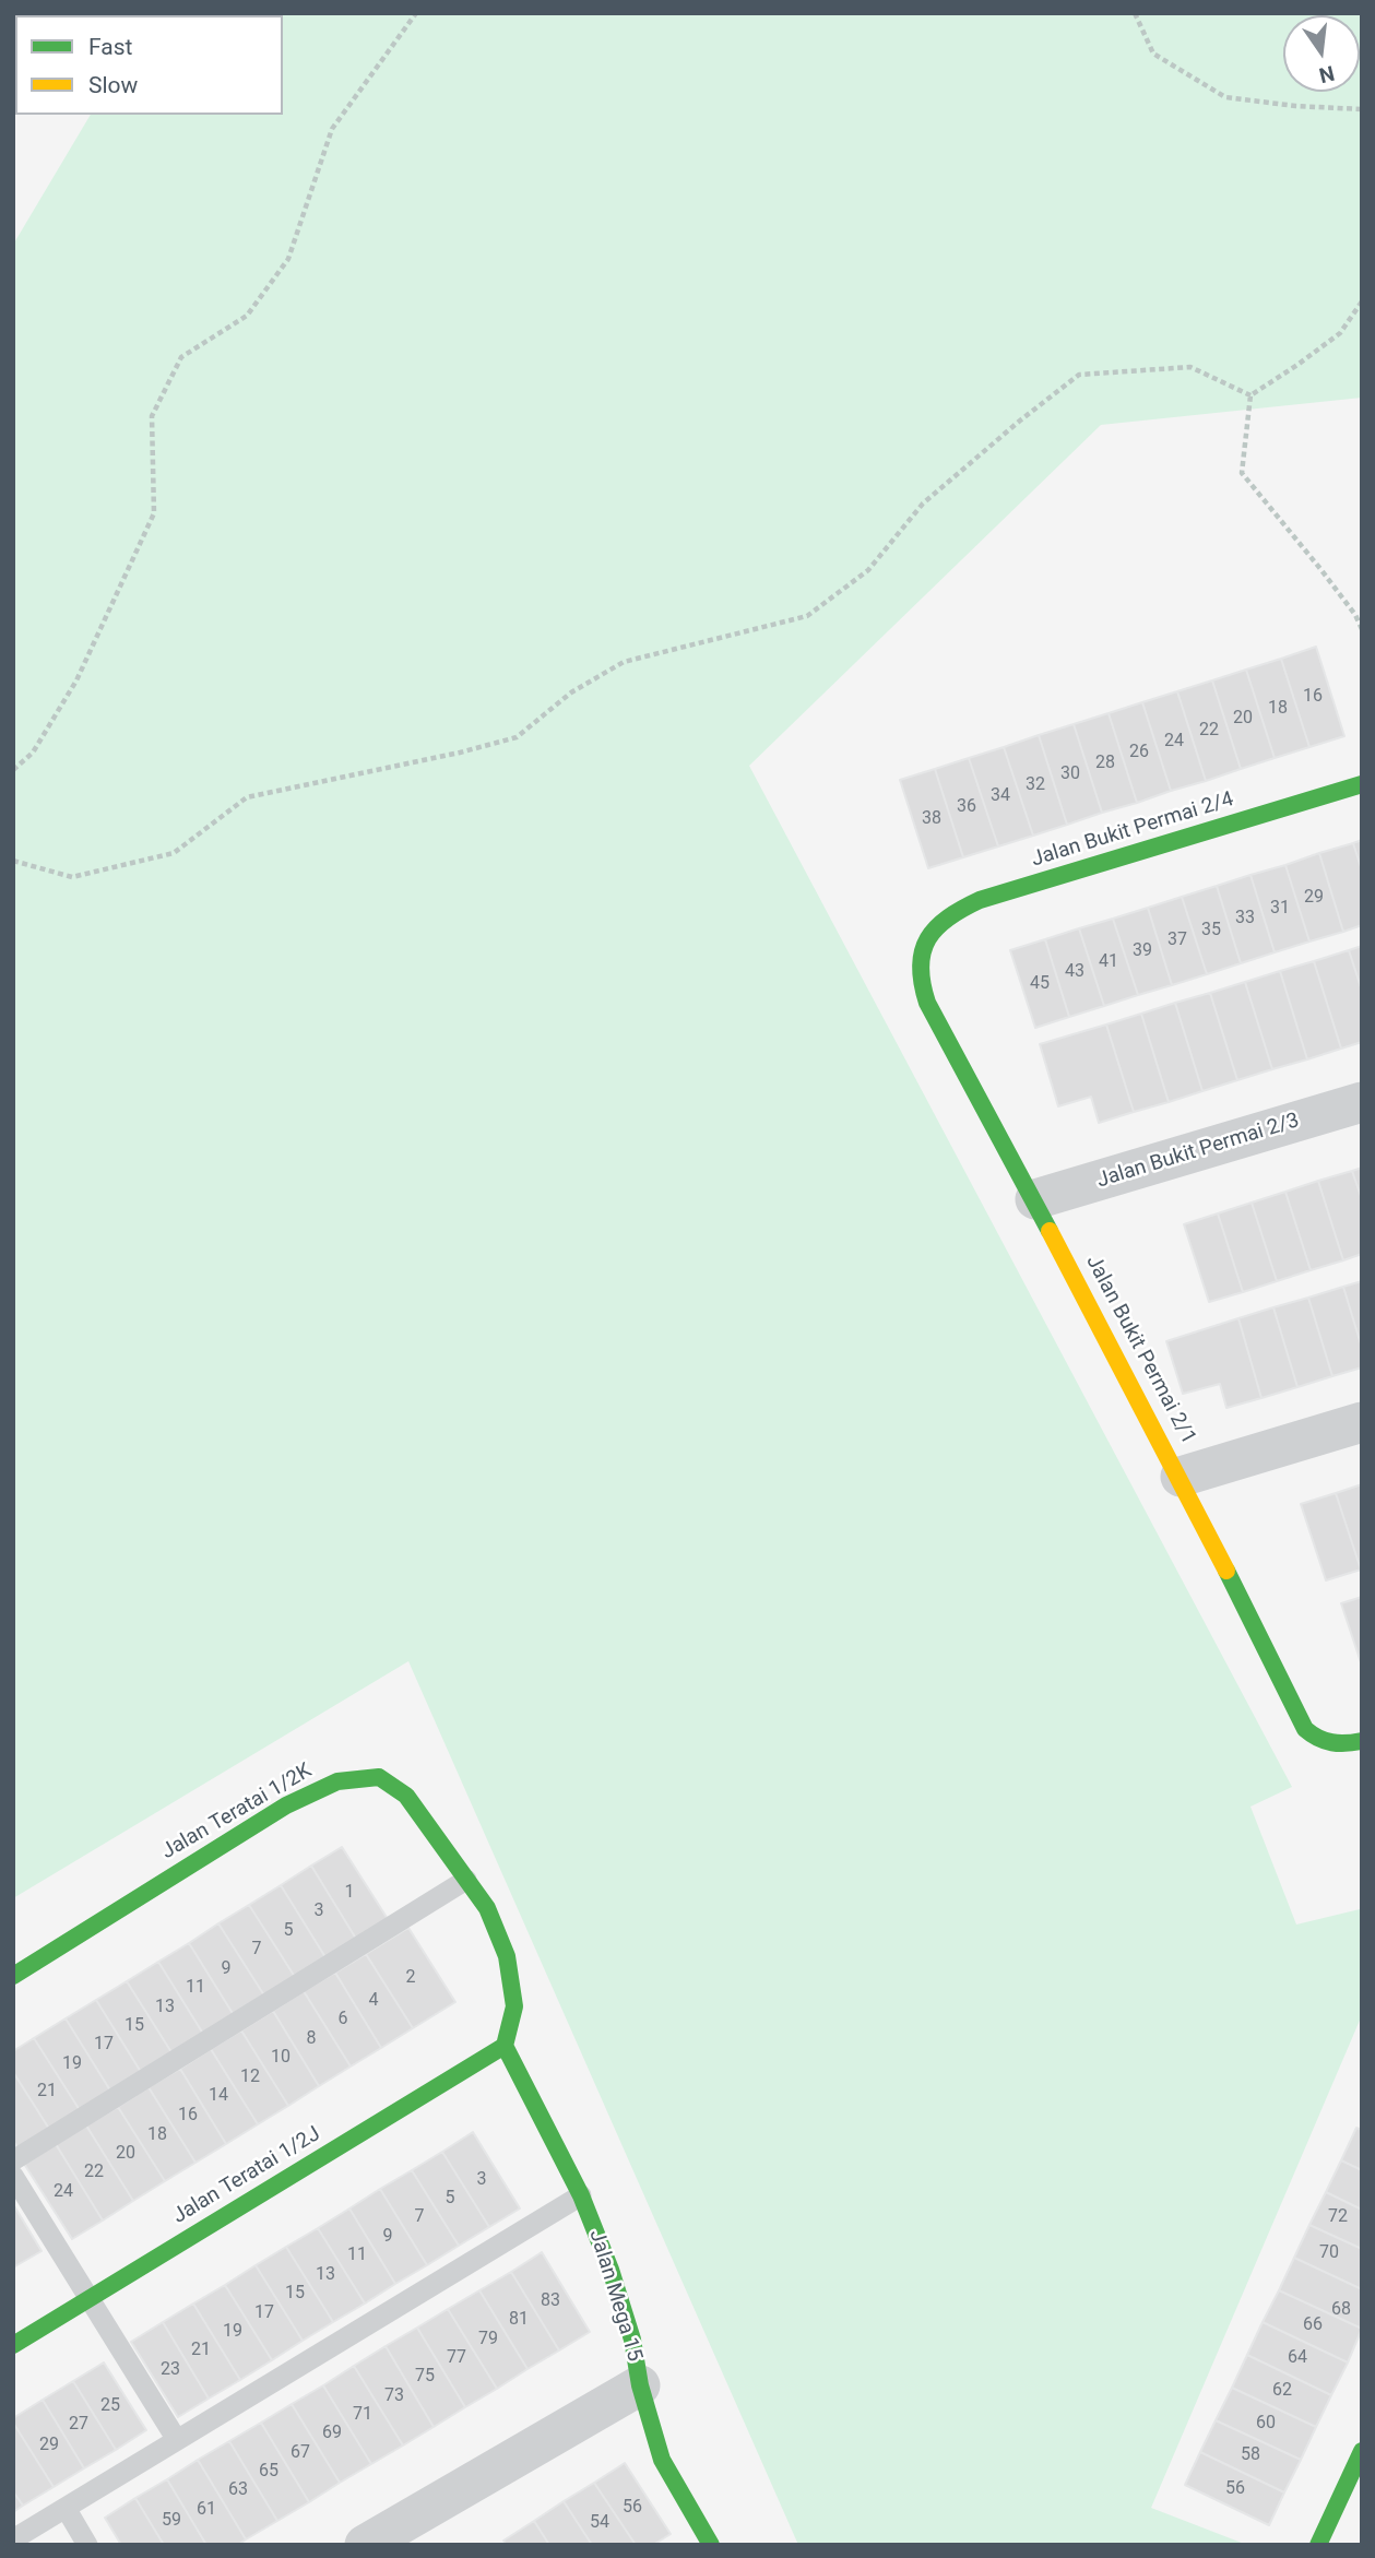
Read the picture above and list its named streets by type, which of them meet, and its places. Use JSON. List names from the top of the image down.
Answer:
{
  "streets": {
    "street": [
      "Jalan Bukit Permai 2/4",
      "Jalan Bukit Permai 2/3",
      "Jalan Bukit Permai 2/1",
      "Jalan Teratai 1/2K",
      "Jalan Teratai 1/2J",
      "Jalan Mega 15"
    ]
  },
  "crossings": [
    ["Jalan Bukit Permai 2/4", "Jalan Bukit Permai 2/1"],
    ["Jalan Bukit Permai 2/3", "Jalan Bukit Permai 2/1"],
    ["Jalan Teratai 1/2K", "Jalan Teratai 1/2J"],
    ["Jalan Teratai 1/2K", "Jalan Mega 15"],
    ["Jalan Teratai 1/2J", "Jalan Mega 15"]
  ],
  "house_numbers": [
    "16",
    "18",
    "20",
    "22",
    "24",
    "26",
    "28",
    "30",
    "32",
    "34",
    "36",
    "38",
    "29",
    "31",
    "33",
    "35",
    "37",
    "39",
    "41",
    "43",
    "45",
    "1",
    "3",
    "5",
    "7",
    "9",
    "2",
    "11",
    "4",
    "13",
    "6",
    "15",
    "8",
    "17",
    "10",
    "19",
    "12",
    "21",
    "14",
    "16",
    "18",
    "20",
    "22",
    "3",
    "24",
    "5",
    "7",
    "72",
    "9",
    "70",
    "11",
    "13",
    "15",
    "83",
    "68",
    "17",
    "81",
    "66",
    "19",
    "79",
    "21",
    "77",
    "64",
    "23",
    "75",
    "62",
    "73",
    "25",
    "71",
    "60",
    "27",
    "69",
    "29",
    "67",
    "58",
    "65",
    "56",
    "63",
    "56",
    "61",
    "59",
    "54"
  ],
  "legend": ["Fast", "Slow"],
  "north": "bottom"
}
